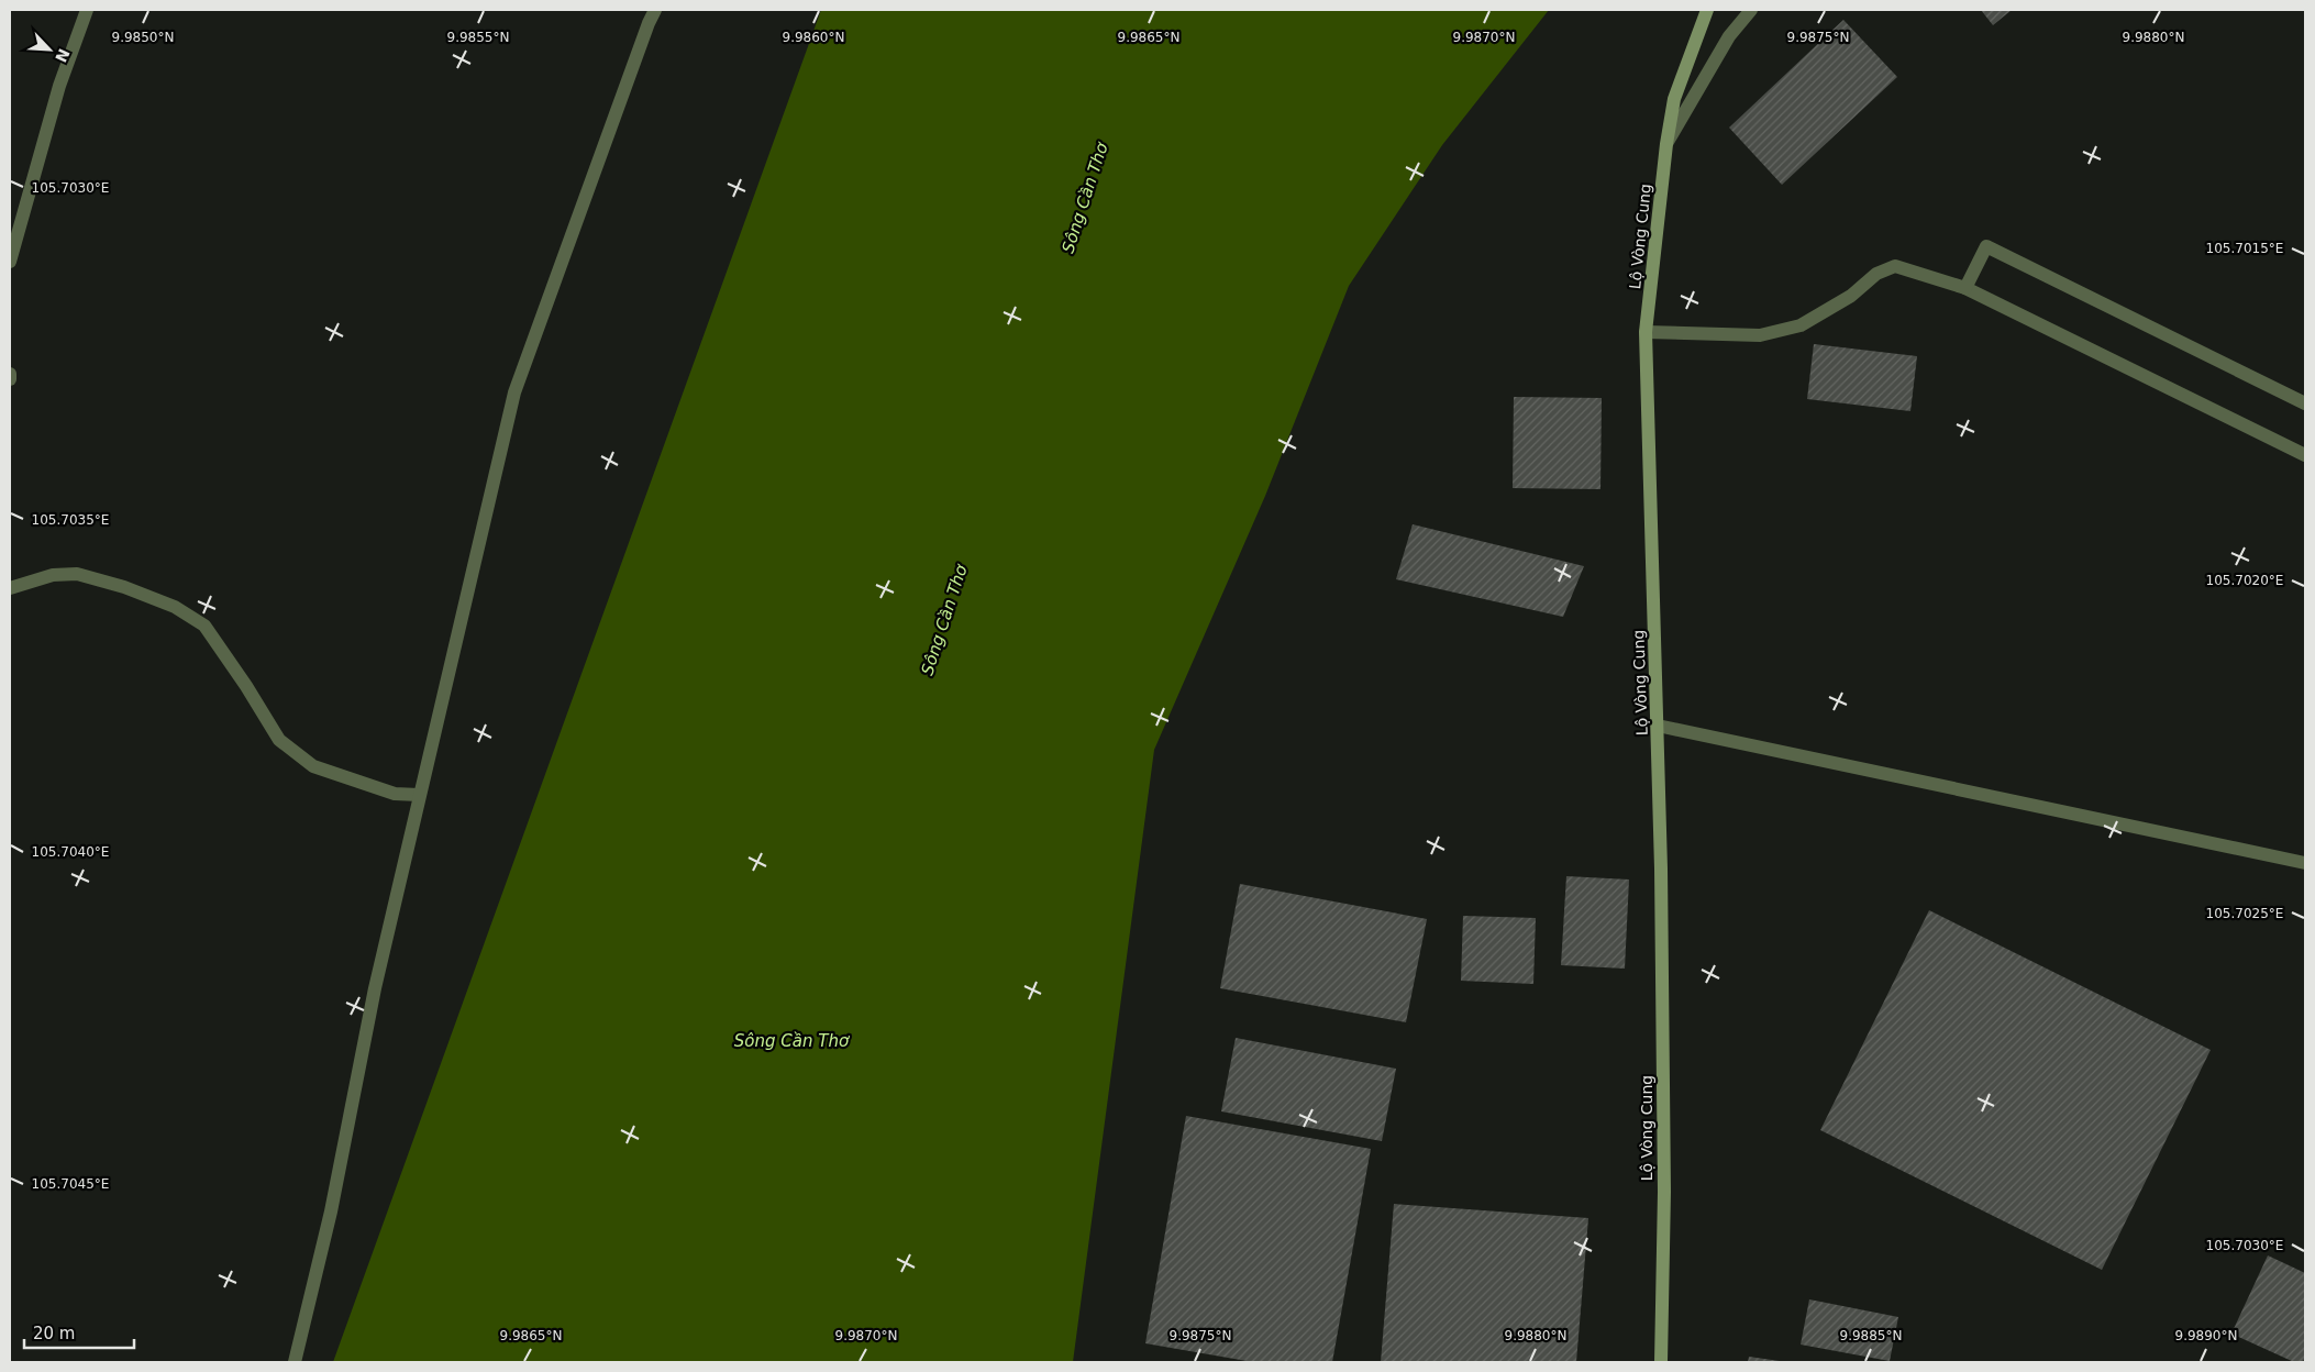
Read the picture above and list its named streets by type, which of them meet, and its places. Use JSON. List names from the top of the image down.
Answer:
{
  "streets": {
    "main road": ["Lộ Vòng Cung"]
  },
  "water": ["Sông Cần Thơ"],
  "scale_bar": "20 m",
  "north": "bottom right",
  "coordinates": [
    "9.9850°N",
    "9.9855°N",
    "9.9860°N",
    "9.9865°N",
    "9.9870°N",
    "9.9875°N",
    "9.9880°N",
    "105.7030°E",
    "105.7015°E",
    "105.7035°E",
    "105.7020°E",
    "105.7040°E",
    "105.7025°E",
    "105.7045°E",
    "9.9885°N",
    "9.9890°N"
  ]
}
